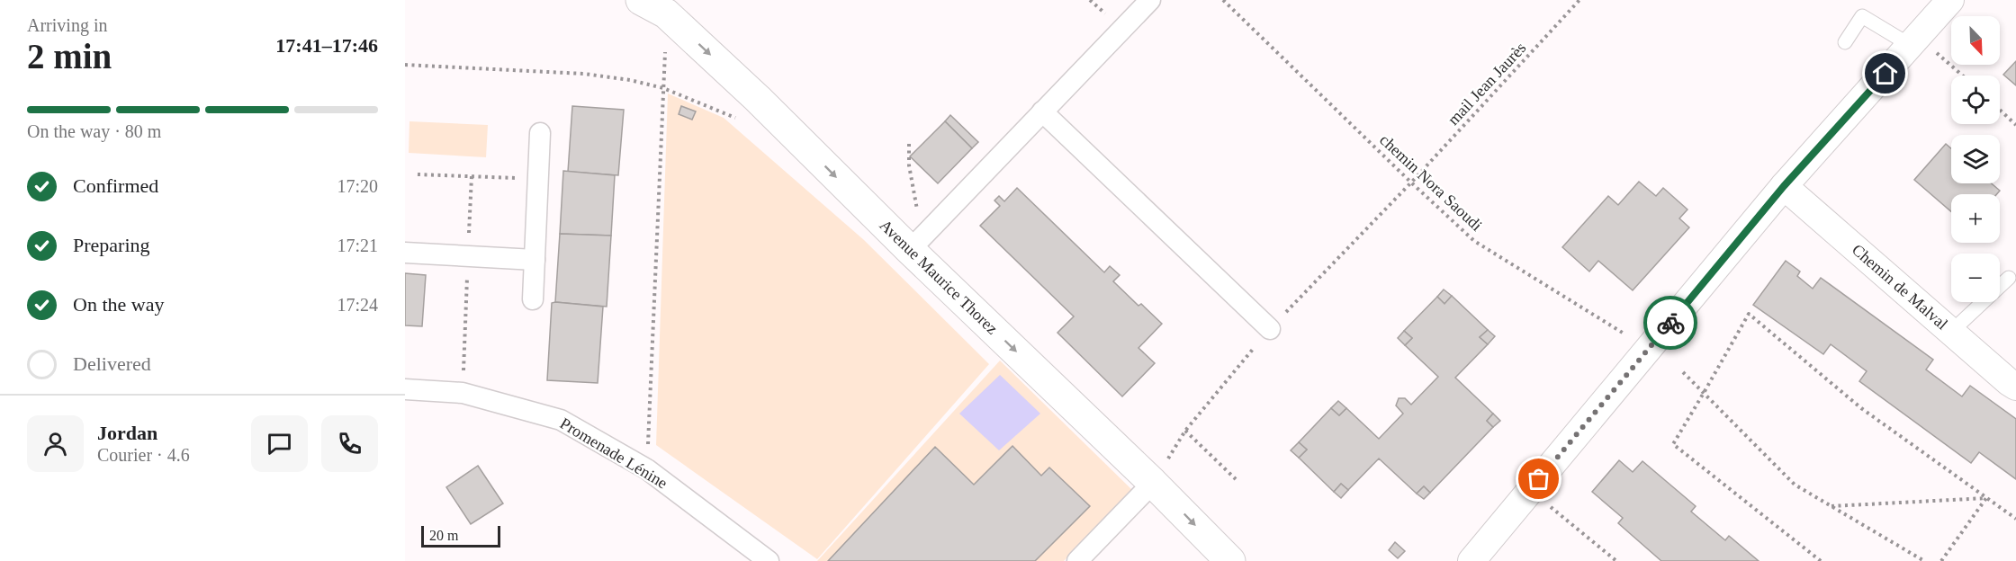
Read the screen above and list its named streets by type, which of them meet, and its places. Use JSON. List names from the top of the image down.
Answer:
{
  "streets": {
    "street": ["Avenue Maurice Thorez", "Chemin de Malval", "Promenade Lénine"],
    "path": ["mail Jean Jaurès", "chemin Nora Saoudi"]
  },
  "crossings": [
    ["mail Jean Jaurès", "chemin Nora Saoudi"]
  ],
  "scale_bar": "20 m",
  "north": "bottom right",
  "page": {
    "heading": ["2 min", "Arriving in", "17:41–17:46"],
    "panel": ["Jordan", "Courier · 4.6"],
    "map_buttons": ["+", "−"],
    "bar": "On the way · 80 m",
    "list": [
      ["Confirmed", "17:20"],
      ["Preparing", "17:21"],
      ["On the way", "17:24"],
      "Delivered"
    ],
    "scale": "20 m"
  }
}
